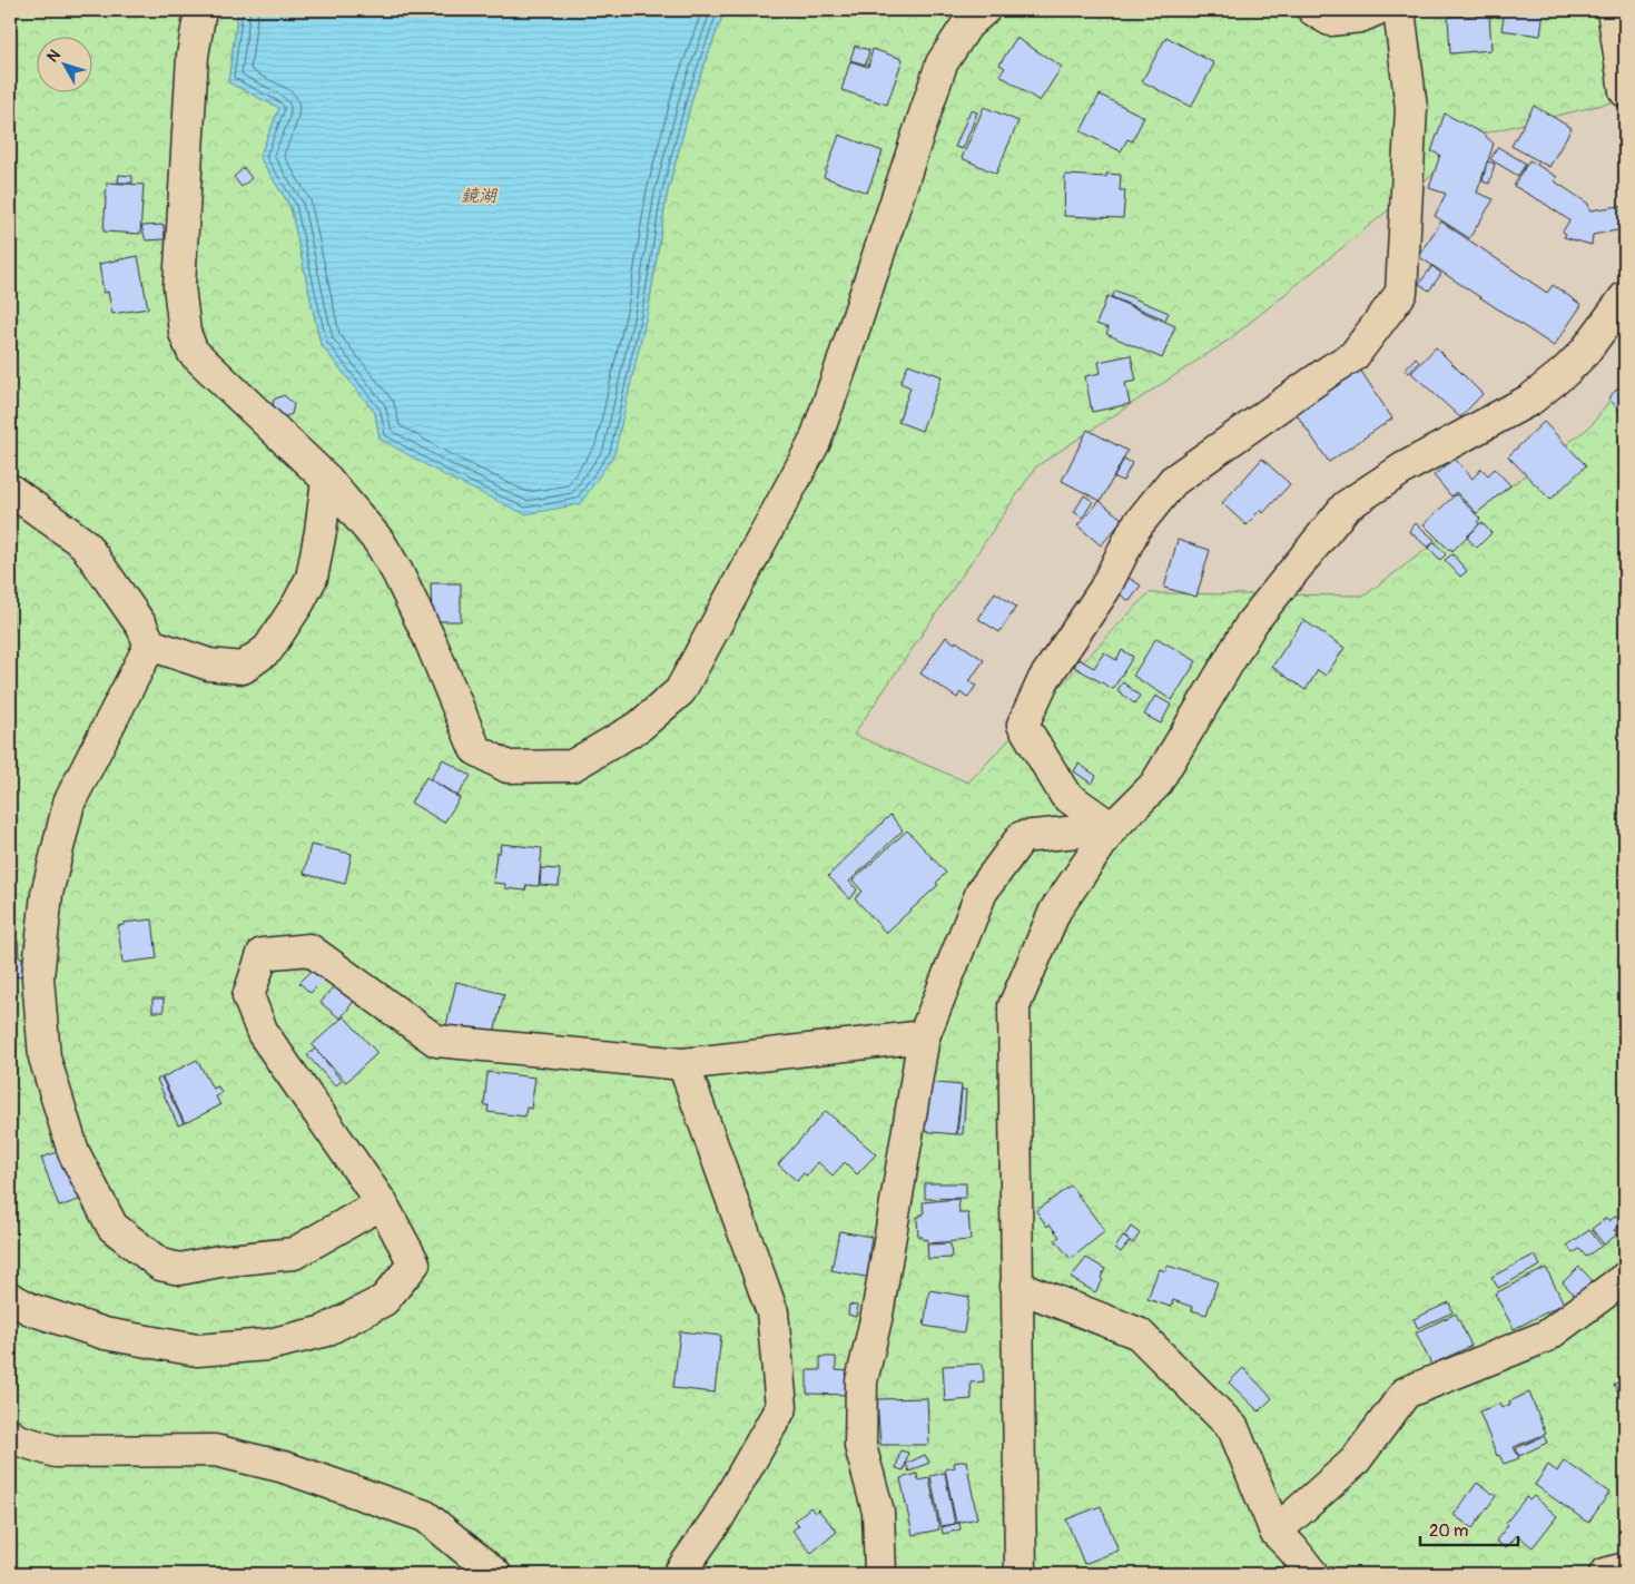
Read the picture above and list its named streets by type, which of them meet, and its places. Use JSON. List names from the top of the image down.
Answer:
{
  "water": ["鏡湖"],
  "scale_bar": "20 m",
  "north": "top left"
}
